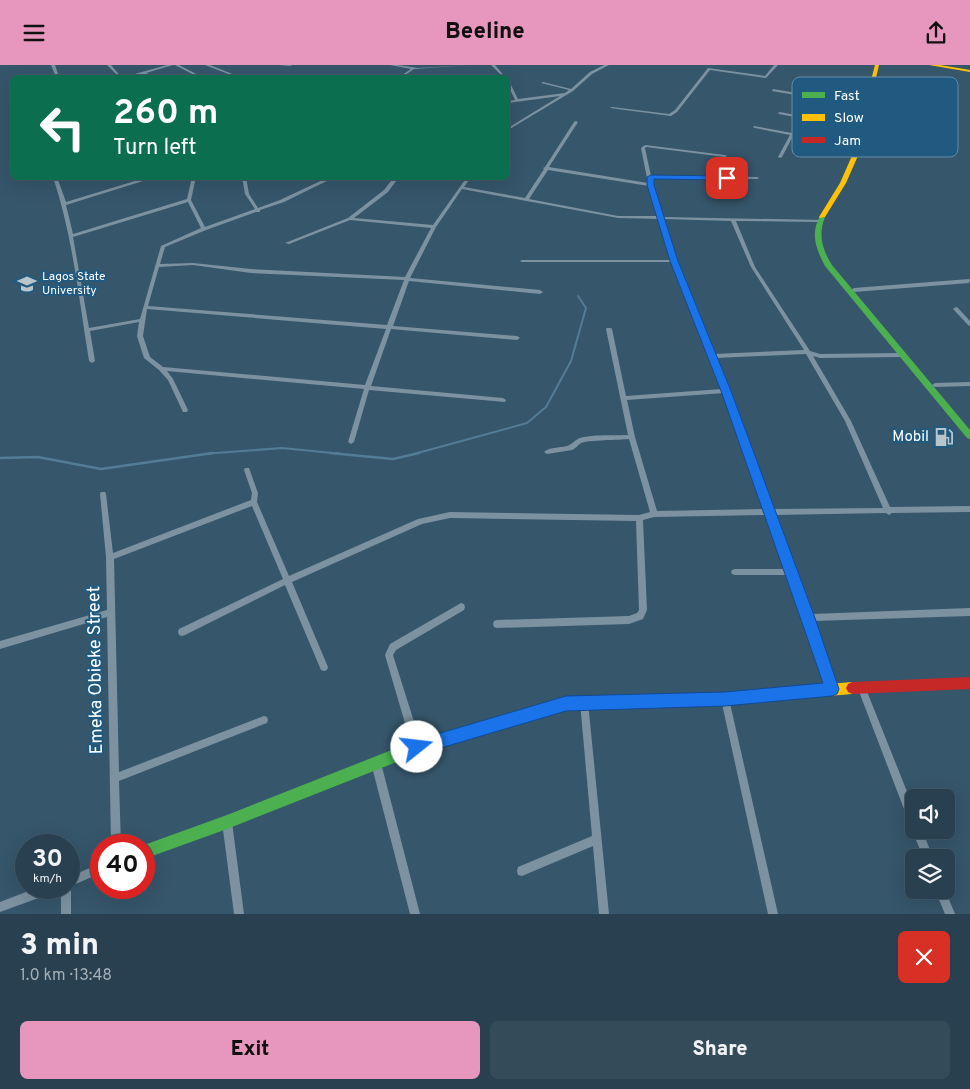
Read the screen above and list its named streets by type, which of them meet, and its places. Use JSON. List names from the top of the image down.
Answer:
{
  "streets": {
    "street": ["Emeka Obieke Street"]
  },
  "places": {
    "school or university": ["Lagos State University"],
    "fuel station": ["Mobil"]
  },
  "legend": ["Fast", "Slow", "Jam"],
  "page": {
    "header": "Beeline",
    "turn": ["260 m", "Turn left"],
    "speed": "30 km/h",
    "limit": "40",
    "heading": ["3 min", "1.0 km · 13:48"],
    "buttons": ["Exit", "Share"]
  }
}
